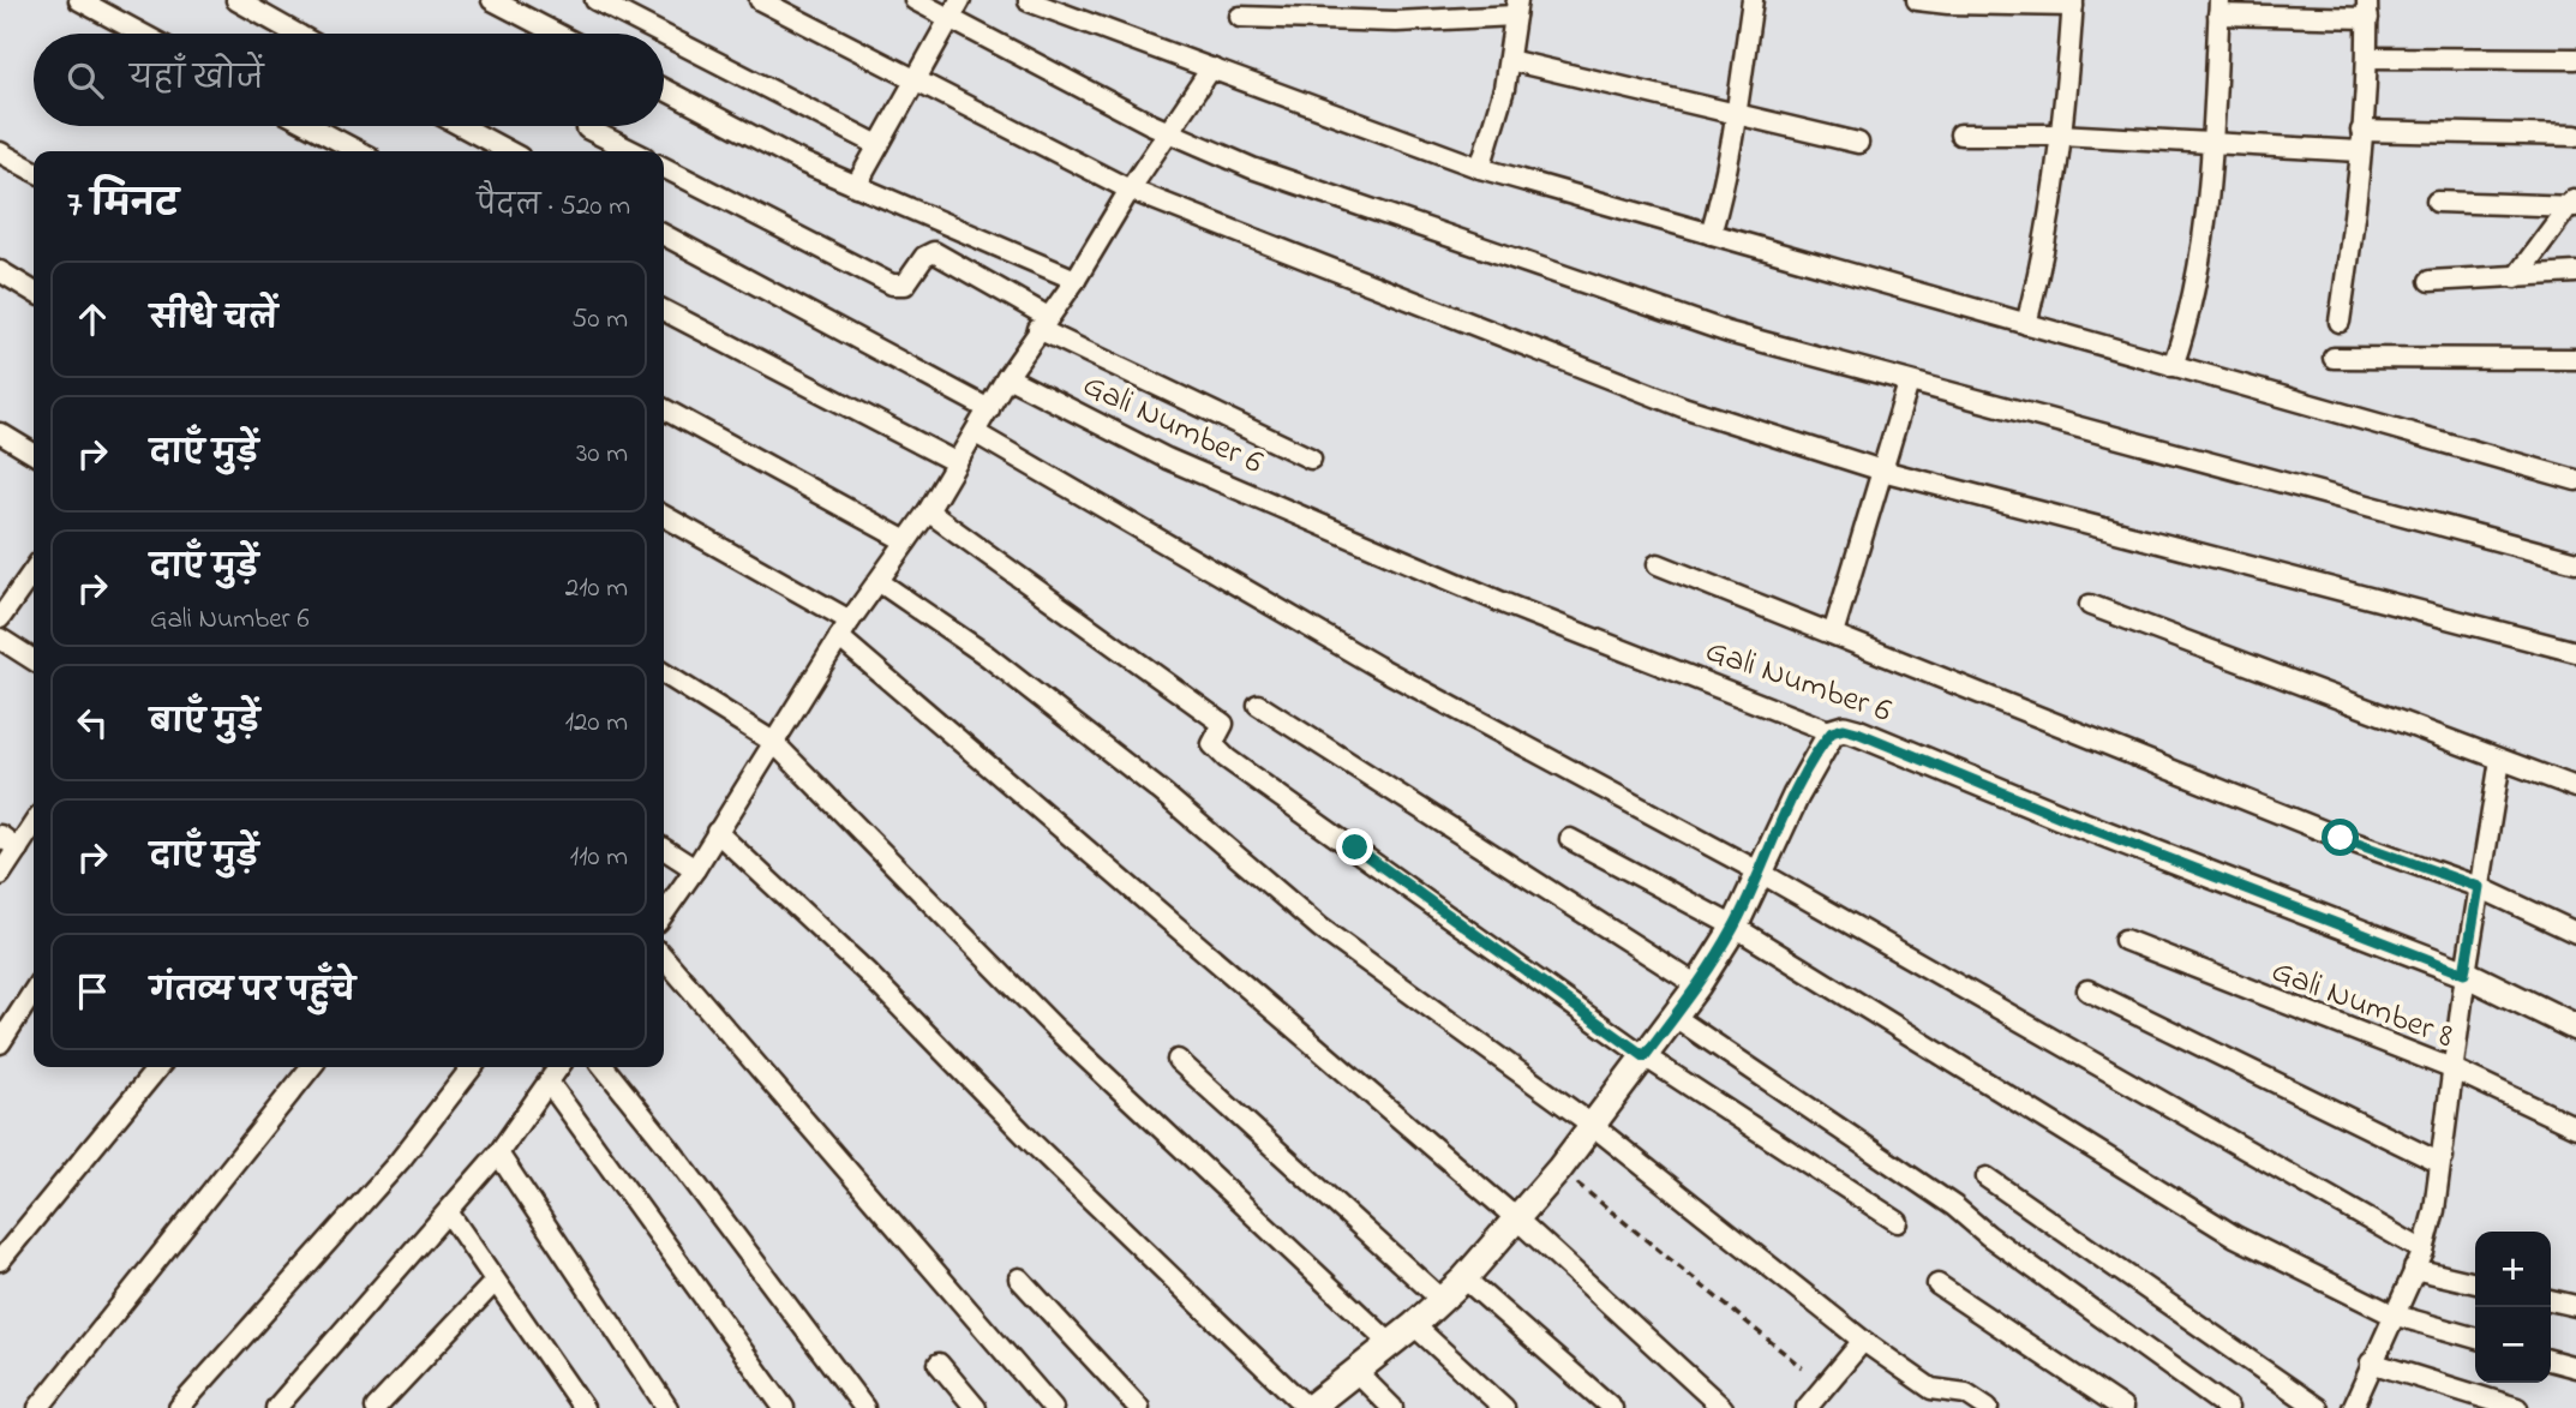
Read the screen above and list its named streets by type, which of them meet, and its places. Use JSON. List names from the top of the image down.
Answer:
{
  "streets": {
    "street": ["Gali Number 6", "Gali Number 8"]
  },
  "page": {
    "search": "यहाँ खोजें",
    "heading": ["7 मिनट", "पैदल · 520 m"],
    "list": [
      ["सीधे चलें", "50 m"],
      ["दाएँ मुड़ें", "30 m"],
      ["दाएँ मुड़ें", "Gali Number 6", "210 m"],
      ["बाएँ मुड़ें", "120 m"],
      ["दाएँ मुड़ें", "110 m"],
      "गंतव्य पर पहुँचे"
    ],
    "map_buttons": ["+", "−"]
  }
}
